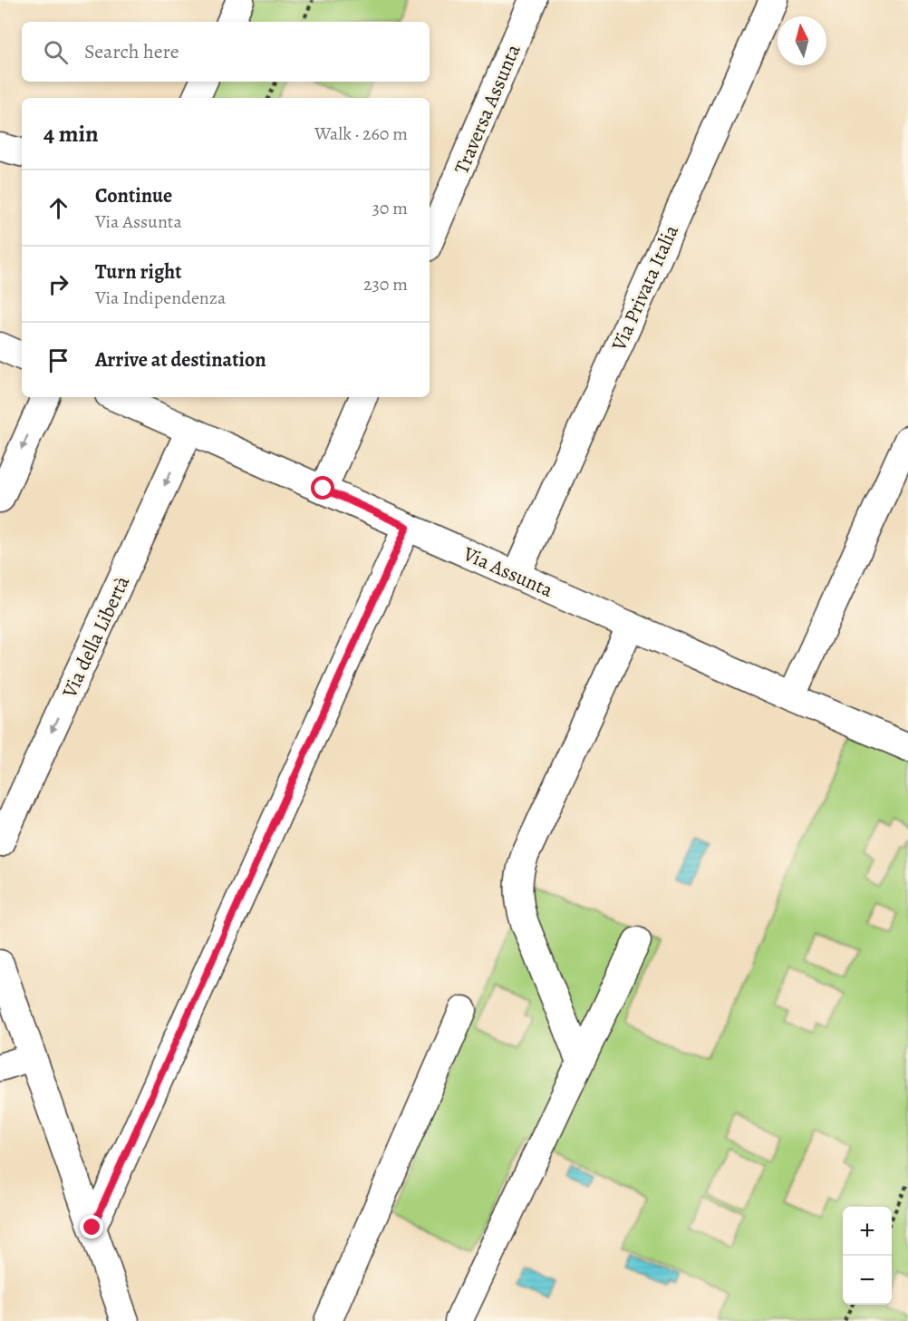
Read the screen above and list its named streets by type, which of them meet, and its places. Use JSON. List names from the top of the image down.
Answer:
{
  "streets": {
    "street": [
      "Traversa Assunta",
      "Via Privata Italia",
      "Via Assunta",
      "Via della Libertà"
    ]
  },
  "crossings": [
    ["Via Privata Italia", "Via Assunta"],
    ["Via Assunta", "Via della Libertà"]
  ],
  "north": "top",
  "page": {
    "search": "Search here",
    "heading": ["4 min", "Walk · 260 m"],
    "list": [
      ["Continue", "Via Assunta", "30 m"],
      ["Turn right", "Via Indipendenza", "230 m"],
      "Arrive at destination"
    ],
    "map_buttons": ["+", "−"]
  }
}
